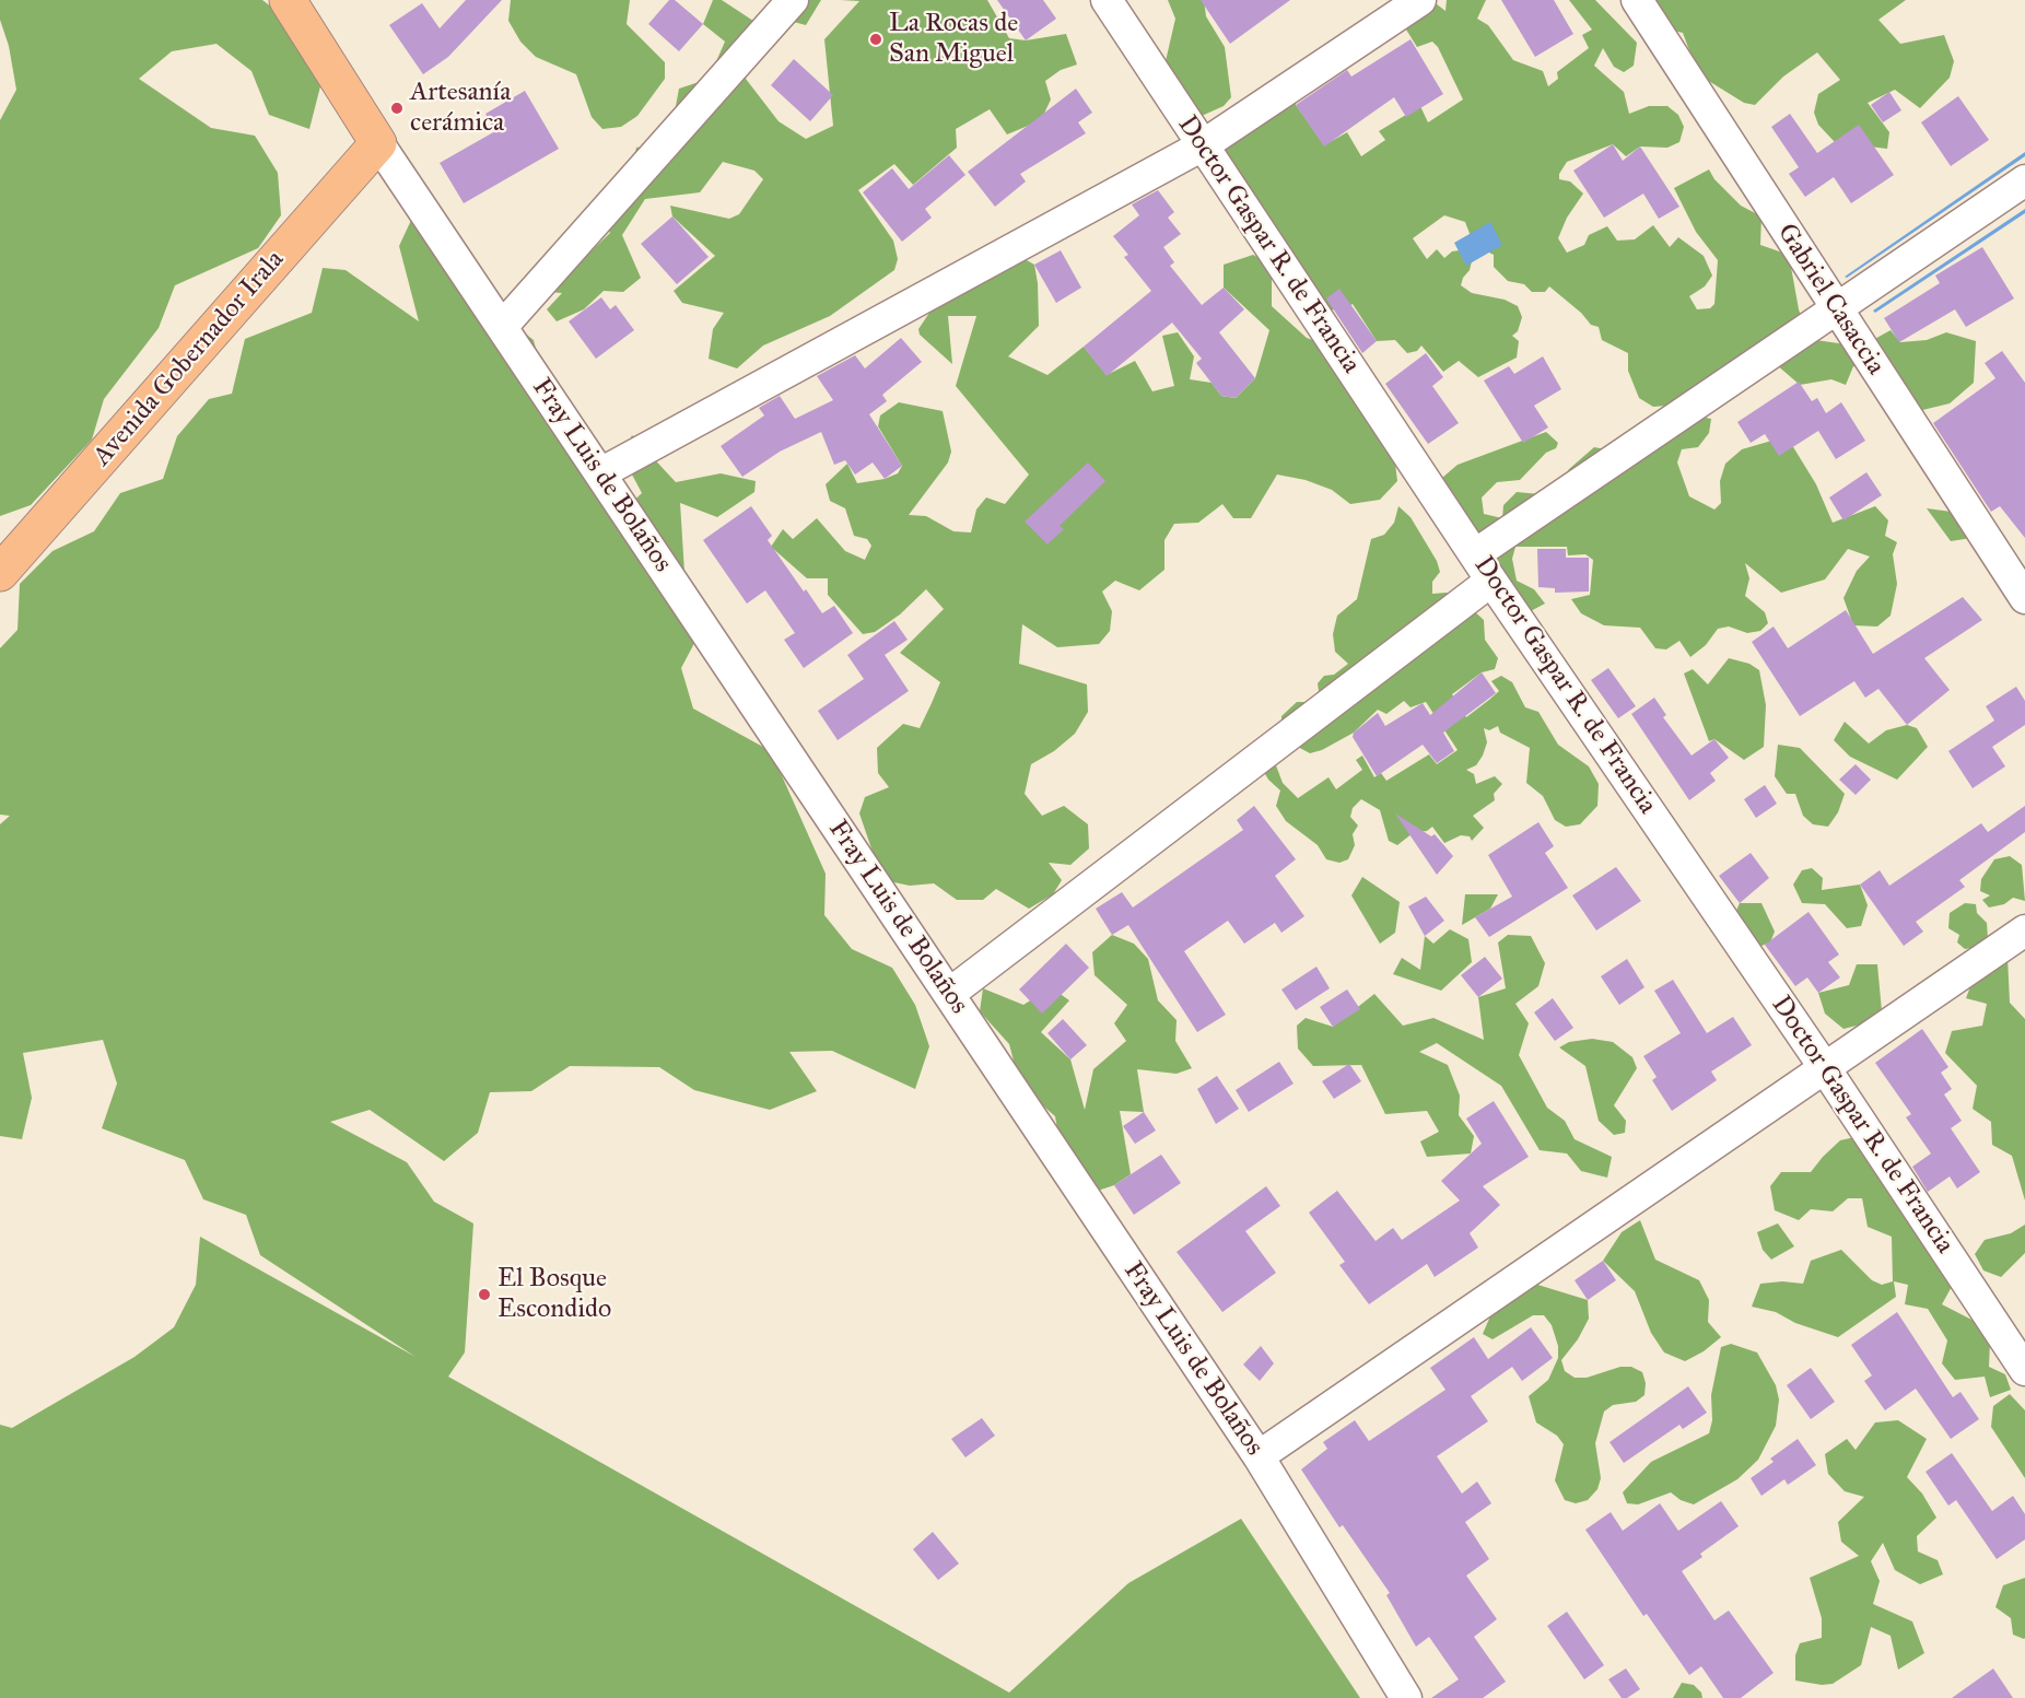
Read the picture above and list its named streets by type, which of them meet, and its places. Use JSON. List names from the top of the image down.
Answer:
{
  "streets": {
    "main road": ["Avenida Gobernador Irala"],
    "street": ["Doctor Gaspar R. de Francia", "Gabriel Casaccia", "Fray Luis de Bolaños"]
  },
  "crossings": [
    ["Avenida Gobernador Irala", "Fray Luis de Bolaños"]
  ],
  "places": ["La Rocas de San Miguel", "Artesanía cerámica", "El Bosque Escondido"]
}
